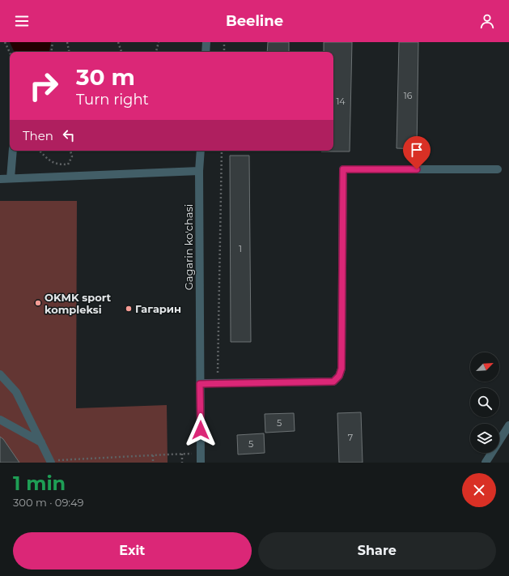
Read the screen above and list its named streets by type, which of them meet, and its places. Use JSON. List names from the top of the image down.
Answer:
{
  "streets": {
    "street": ["Gagarin ko'chasi"]
  },
  "places": ["OKMK sport kompleksi", "Гагарин"],
  "house_numbers": [
    "16",
    "14",
    "1",
    "5",
    "7",
    "5"
  ],
  "north": "top right",
  "page": {
    "header": "Beeline",
    "turn": ["30 m", "Turn right"],
    "then": "Then",
    "heading": ["1 min", "300 m · 09:49"],
    "buttons": ["Exit", "Share"]
  }
}
